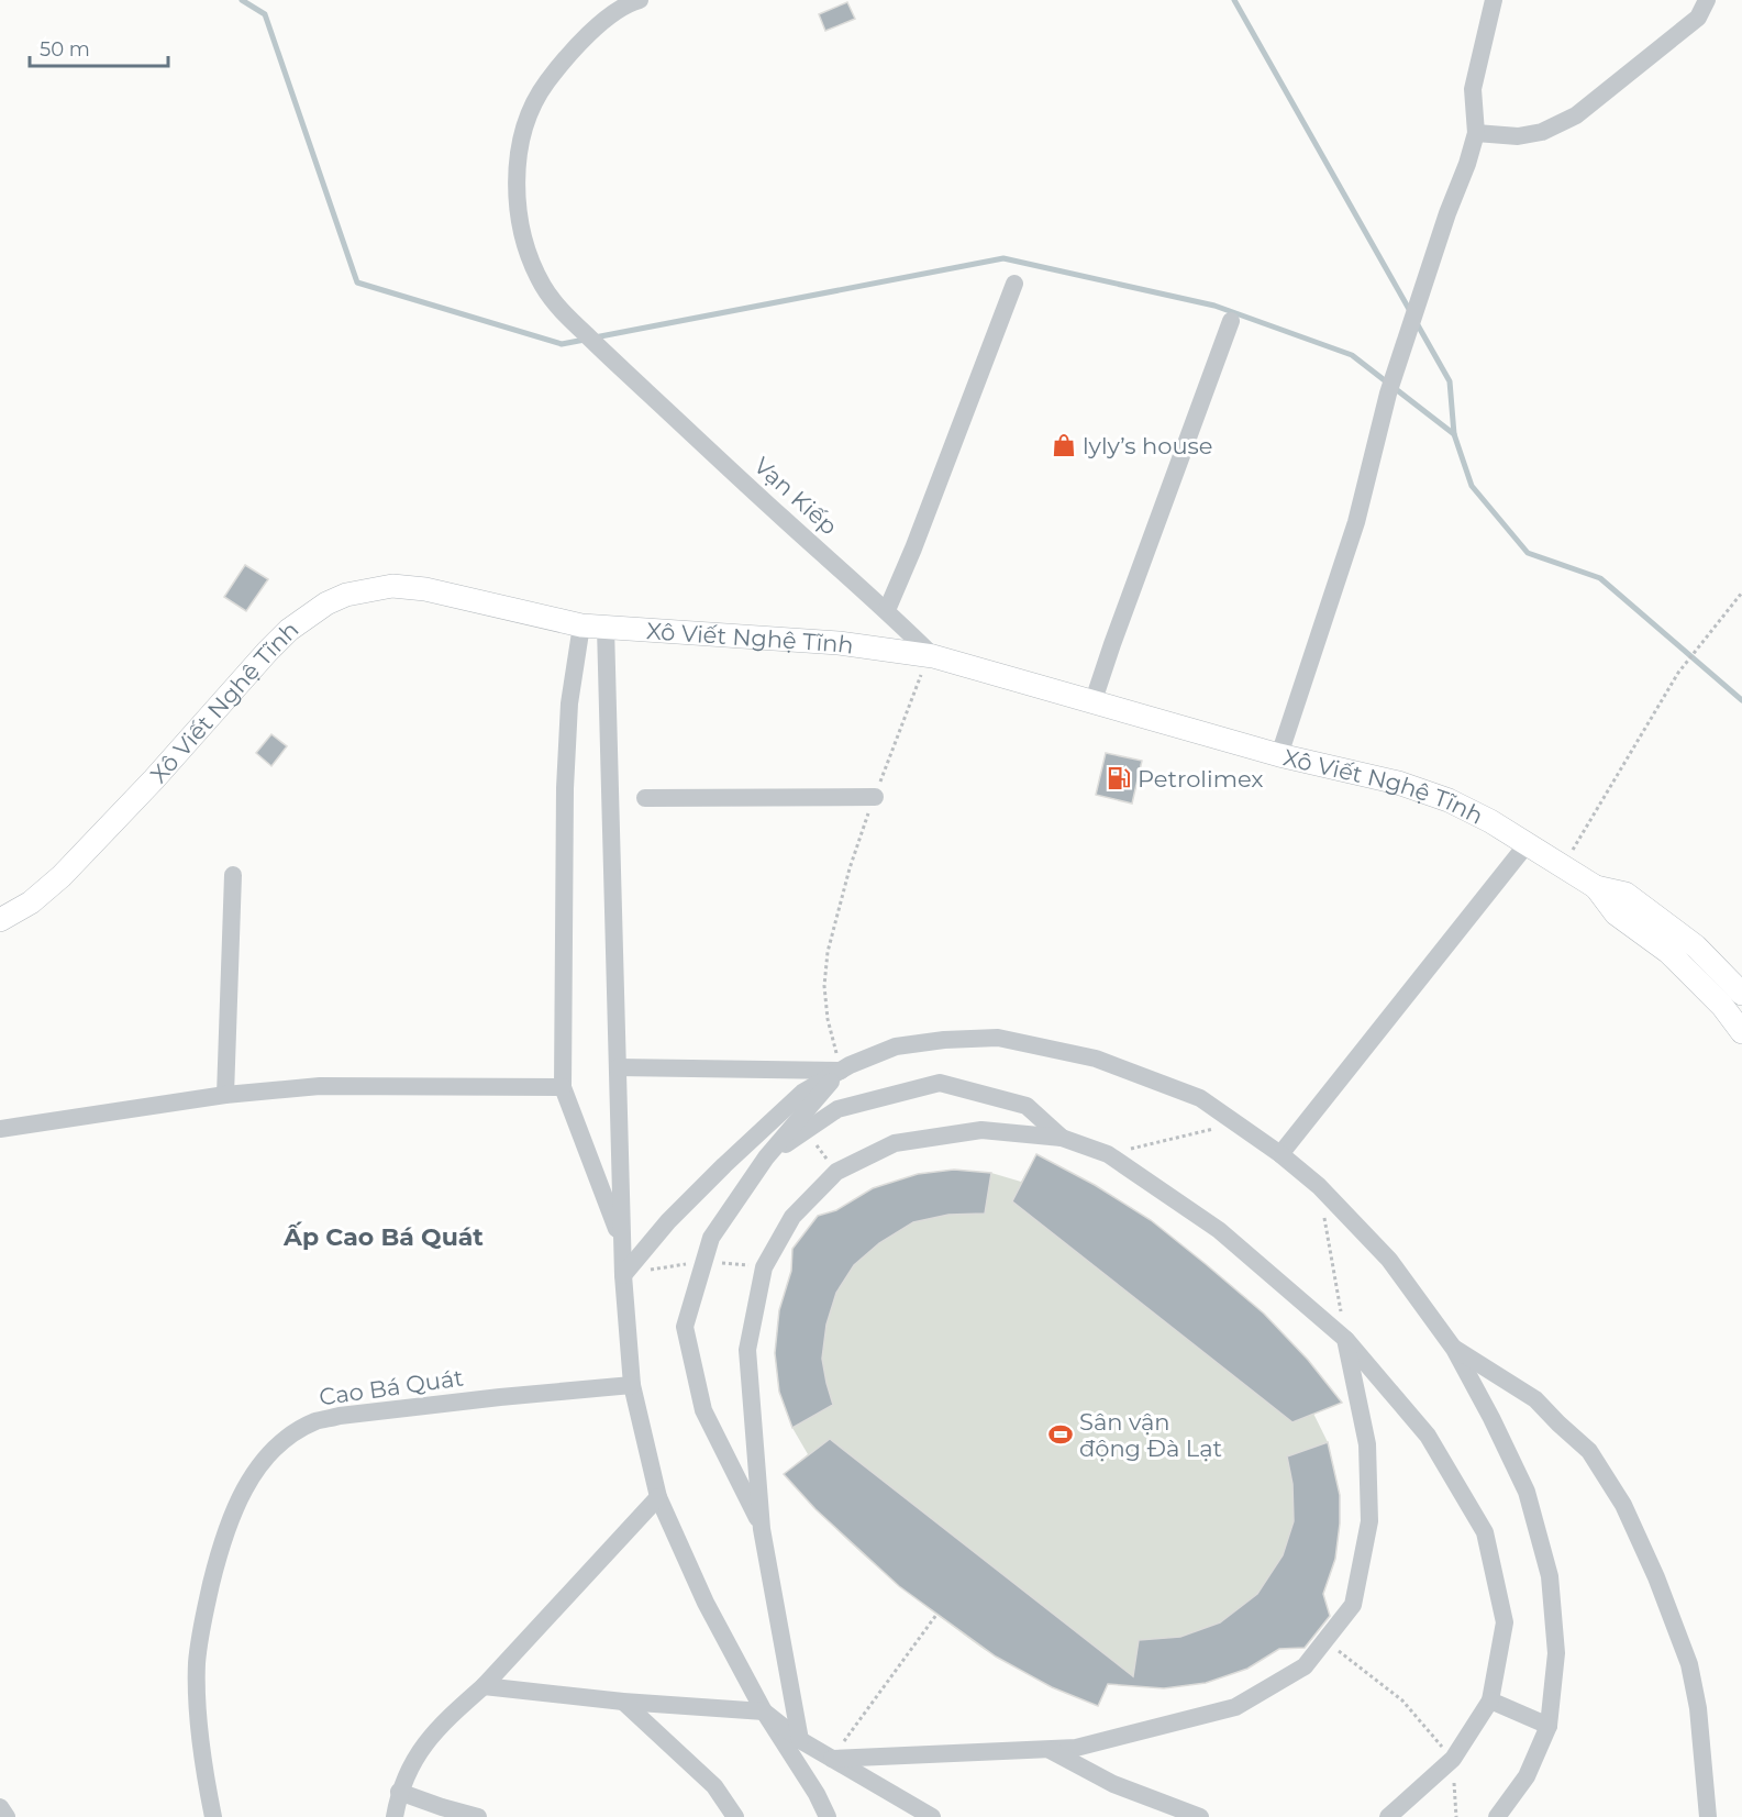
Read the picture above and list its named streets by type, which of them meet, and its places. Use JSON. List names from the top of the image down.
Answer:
{
  "streets": {
    "main road": ["Xô Viết Nghệ Tĩnh"],
    "street": ["Vạn Kiếp", "Cao Bá Quát"]
  },
  "crossings": [
    ["Vạn Kiếp", "Xô Viết Nghệ Tĩnh"]
  ],
  "districts": ["Ấp Cao Bá Quát"],
  "places": {
    "shop": ["lyly’s house"],
    "fuel station": ["Petrolimex"],
    "sports": ["Sân vận động Đà Lạt"]
  },
  "scale_bar": "50 m"
}
